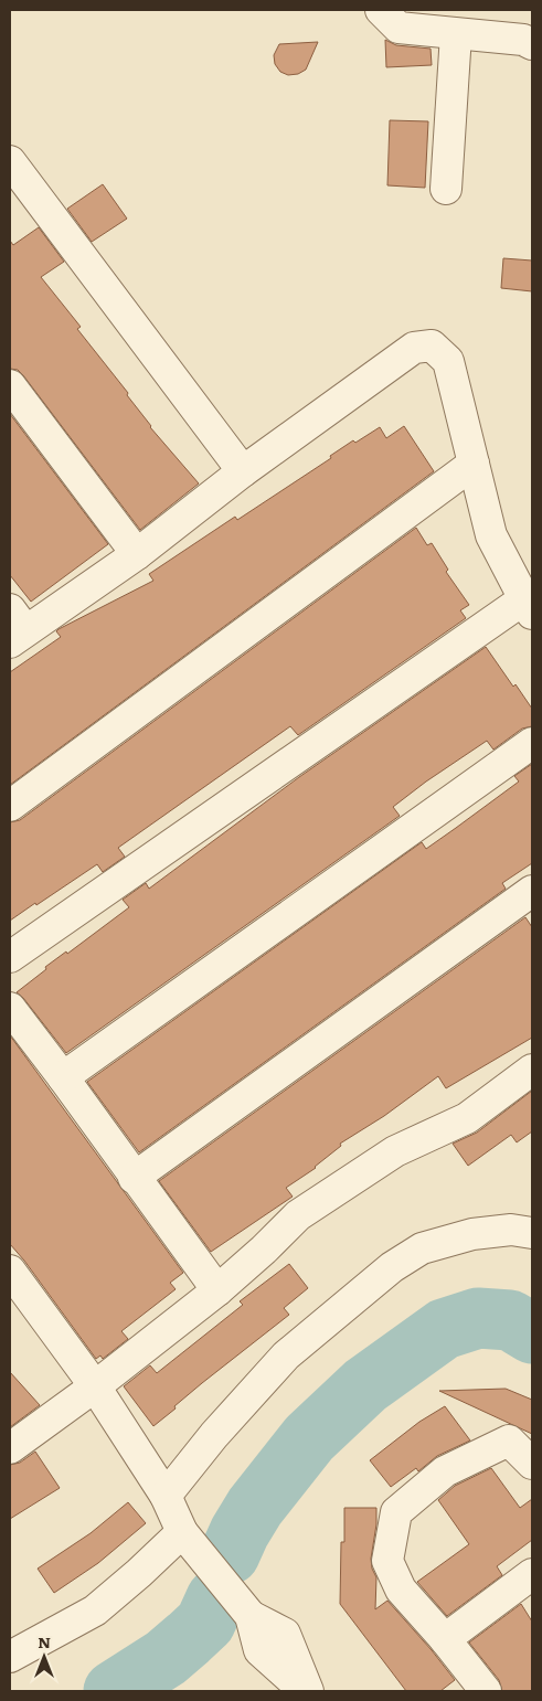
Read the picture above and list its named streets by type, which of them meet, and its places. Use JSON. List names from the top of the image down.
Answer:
{
  "north": "top"
}
